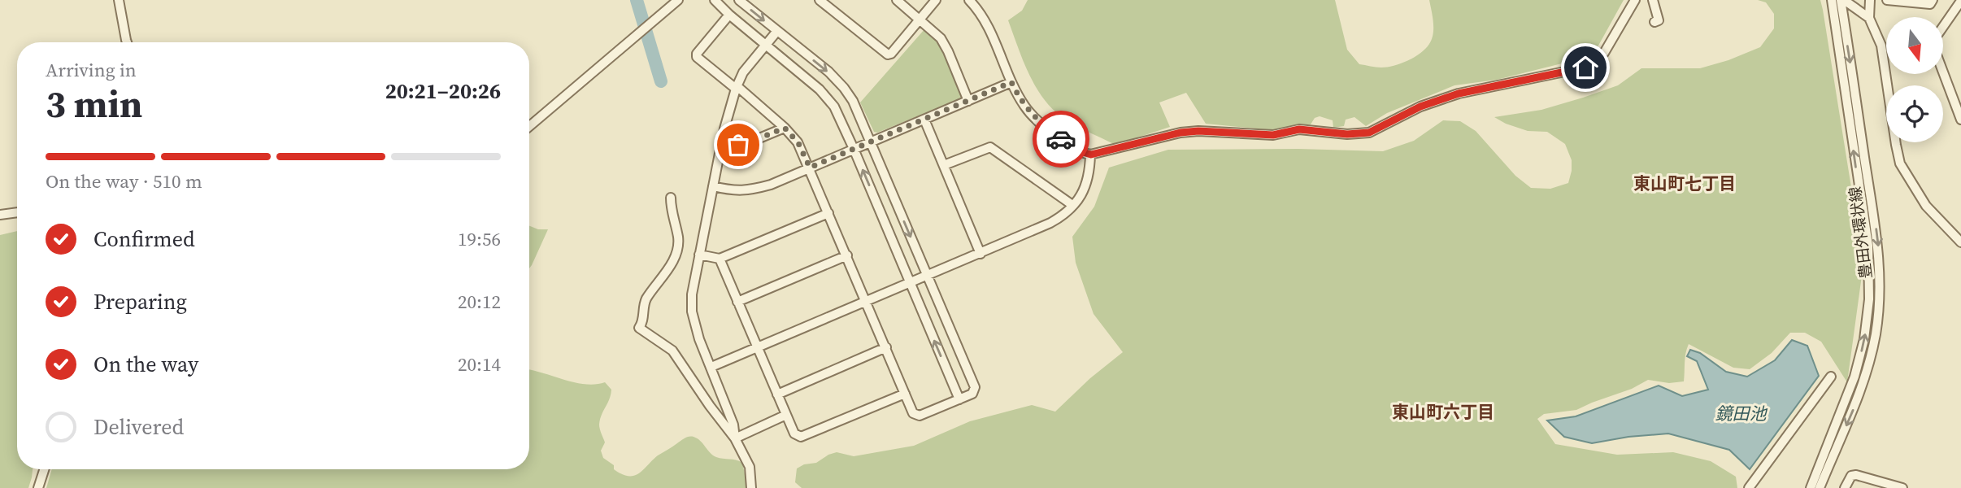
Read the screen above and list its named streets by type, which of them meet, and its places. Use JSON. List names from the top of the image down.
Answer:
{
  "streets": {
    "street": ["豊田外環状線"]
  },
  "districts": ["東山町七丁目", "東山町六丁目"],
  "water": ["鏡田池"],
  "north": "bottom",
  "page": {
    "heading": ["3 min", "Arriving in", "20:21–20:26"],
    "bar": "On the way · 510 m",
    "list": [
      ["Confirmed", "19:56"],
      ["Preparing", "20:12"],
      ["On the way", "20:14"],
      "Delivered"
    ]
  }
}
